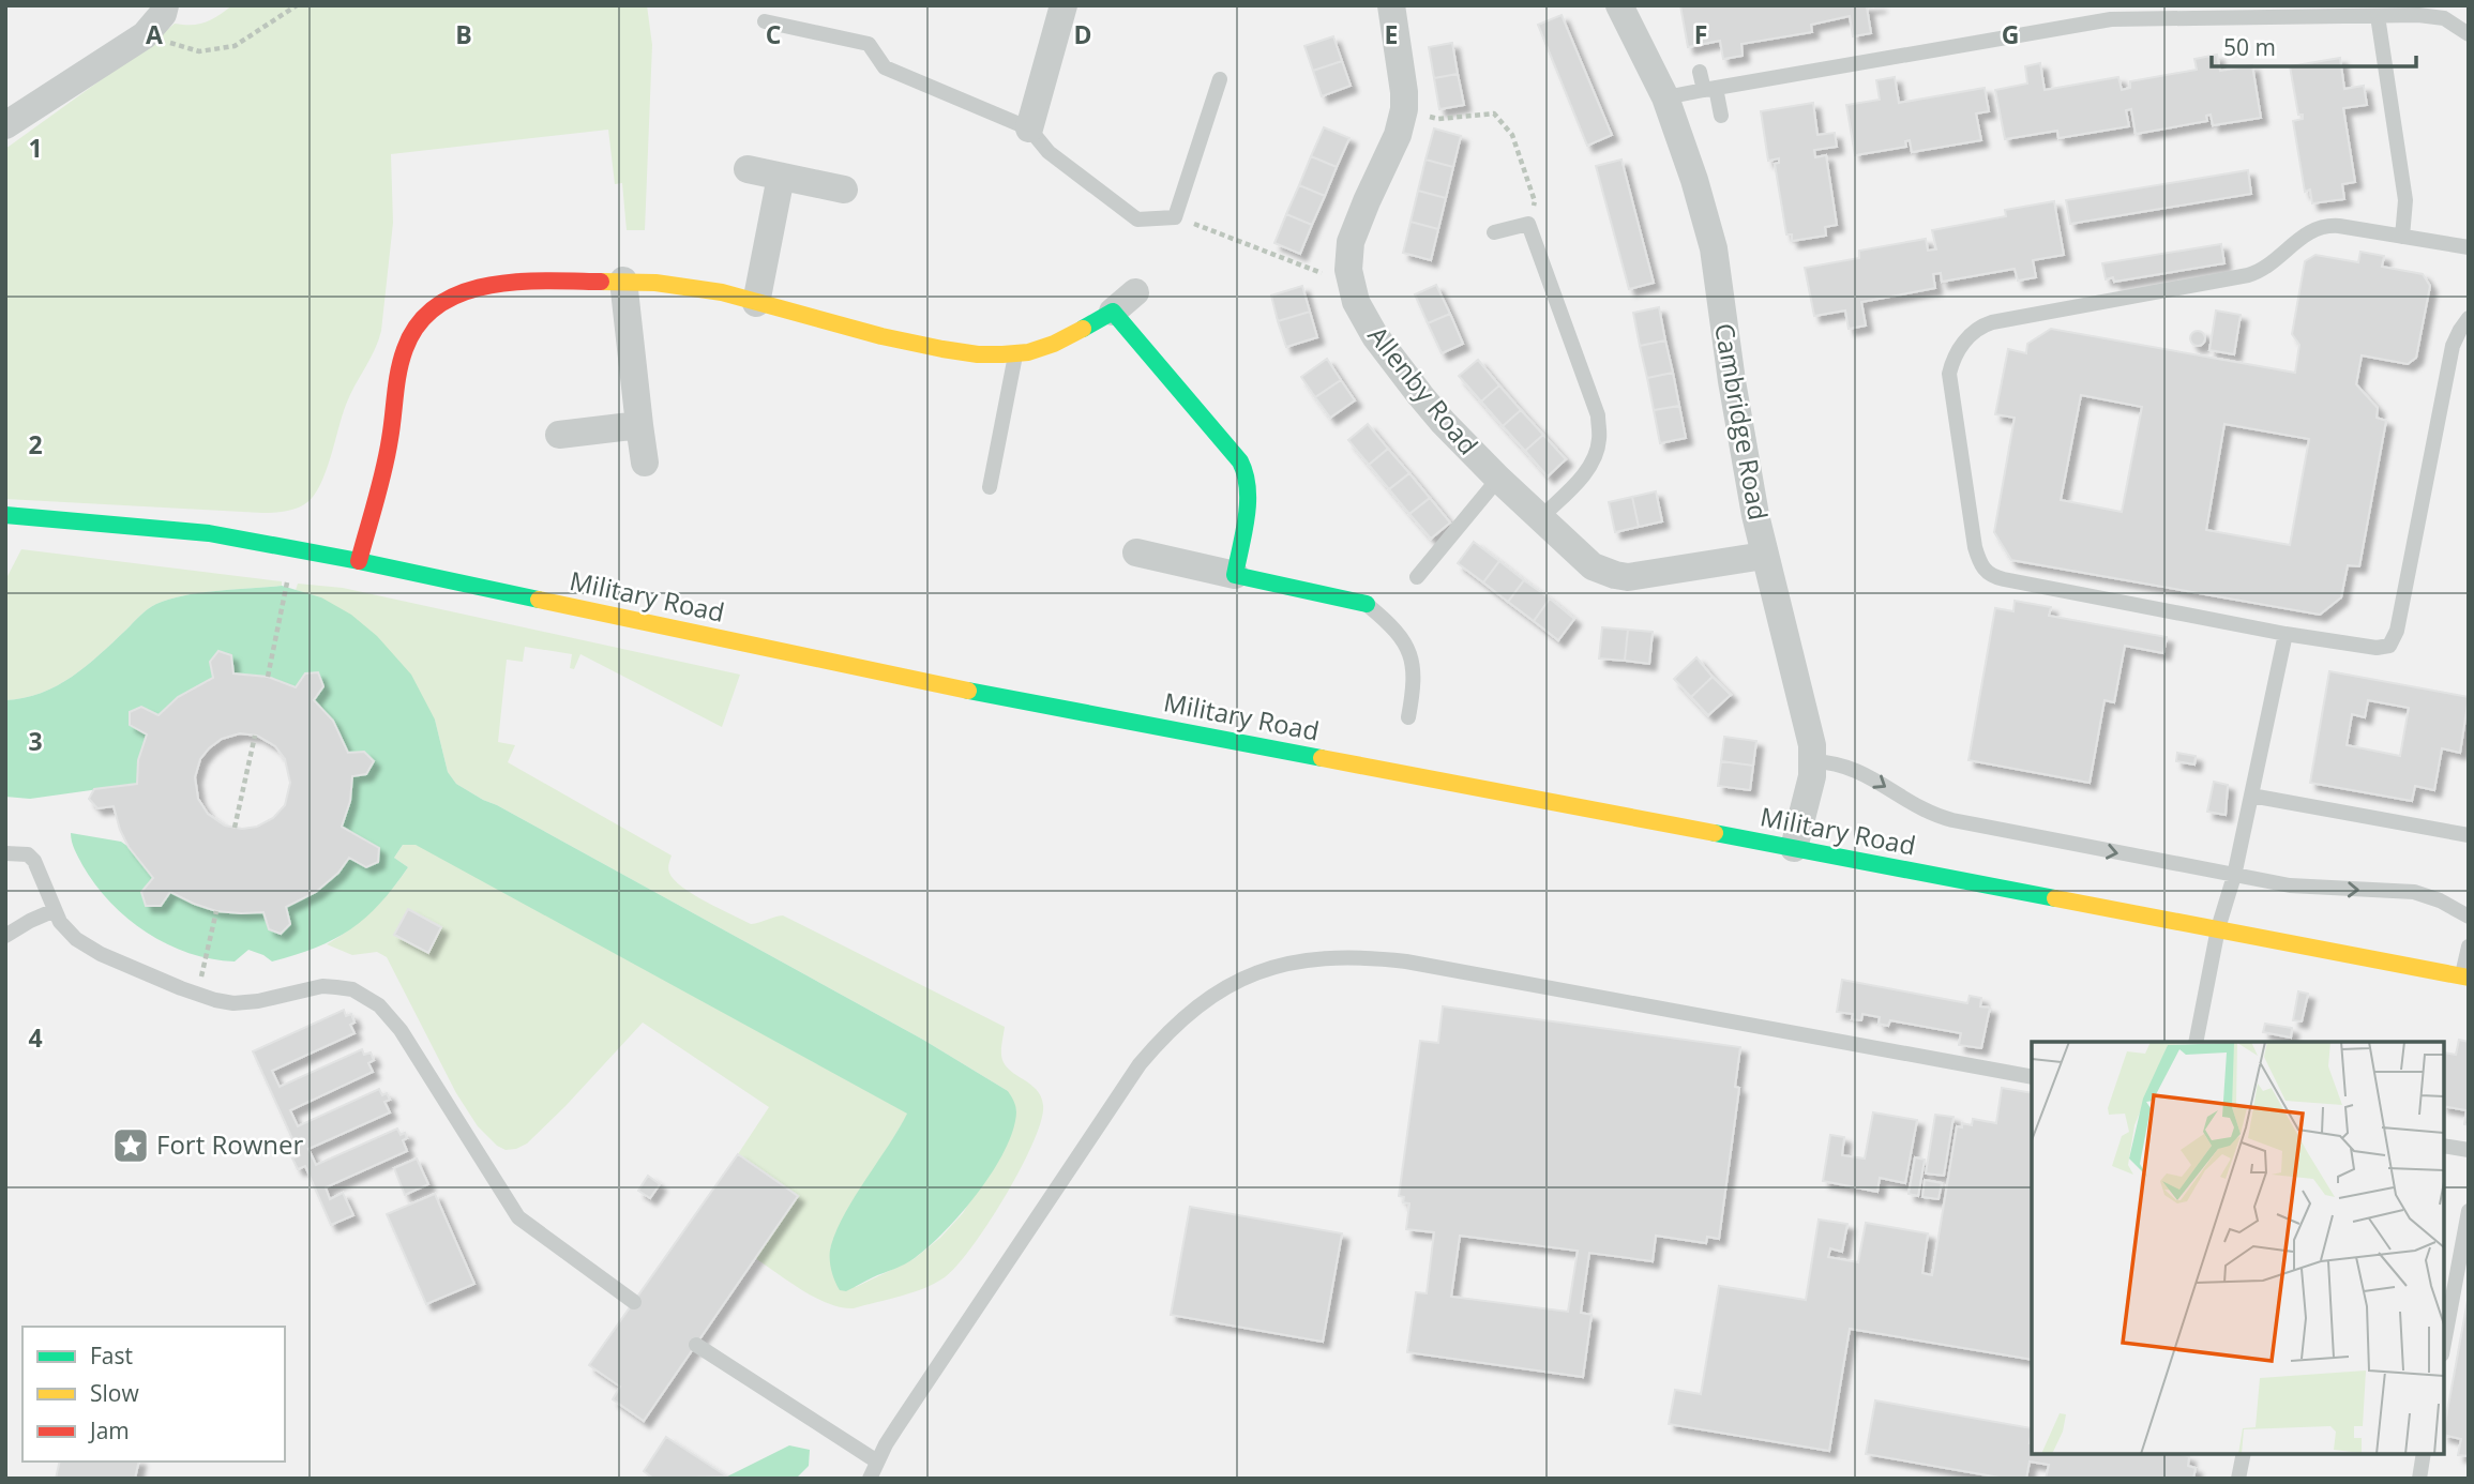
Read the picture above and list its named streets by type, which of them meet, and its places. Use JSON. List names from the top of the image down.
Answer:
{
  "streets": {
    "street": ["Allenby Road", "Cambridge Road", "Military Road"]
  },
  "crossings": [
    ["Allenby Road", "Cambridge Road"],
    ["Cambridge Road", "Military Road"]
  ],
  "places": {
    "place": ["Fort Rowner"]
  },
  "legend": ["Fast", "Slow", "Jam"],
  "scale_bar": "50 m",
  "grid": {
    "columns": [
      "A",
      "B",
      "C",
      "D",
      "E",
      "F",
      "G"
    ],
    "rows": [
      "1",
      "2",
      "3",
      "4"
    ]
  }
}
